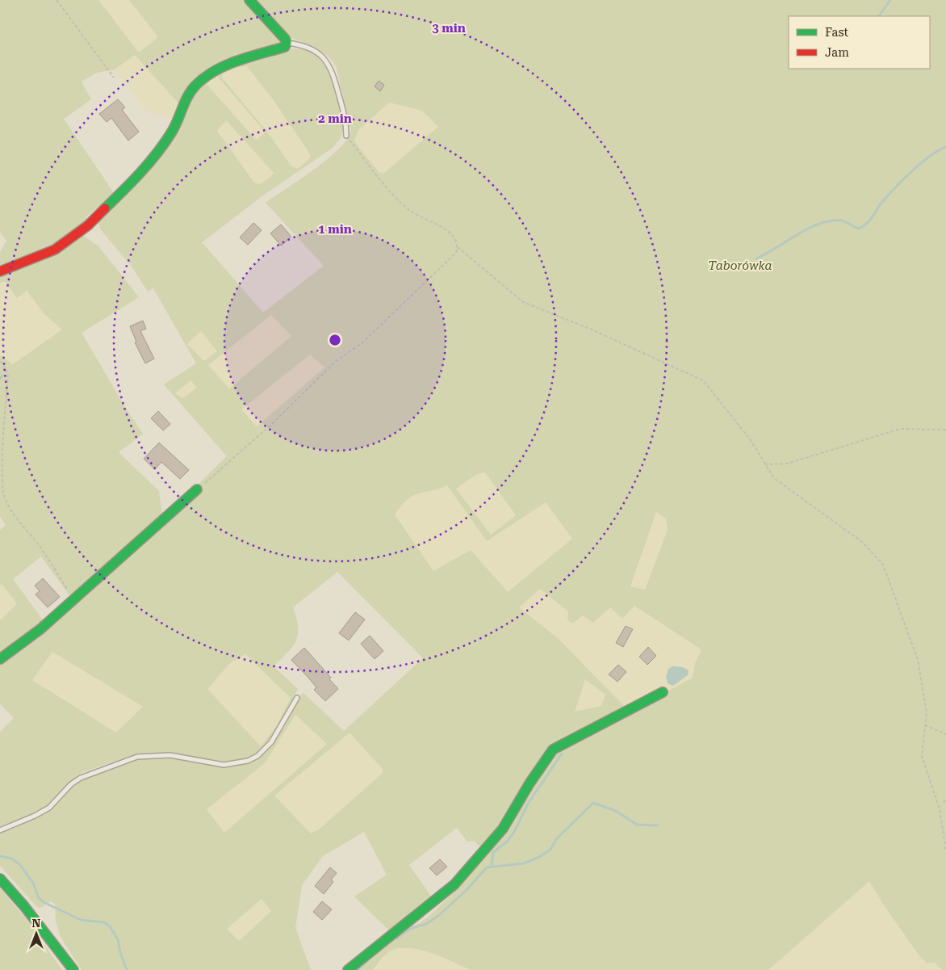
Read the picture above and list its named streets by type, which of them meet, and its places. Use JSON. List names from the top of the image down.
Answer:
{
  "parks": ["Taborówka"],
  "legend": ["Fast", "Jam"],
  "north": "top",
  "rings": ["3 min", "2 min", "1 min"]
}
